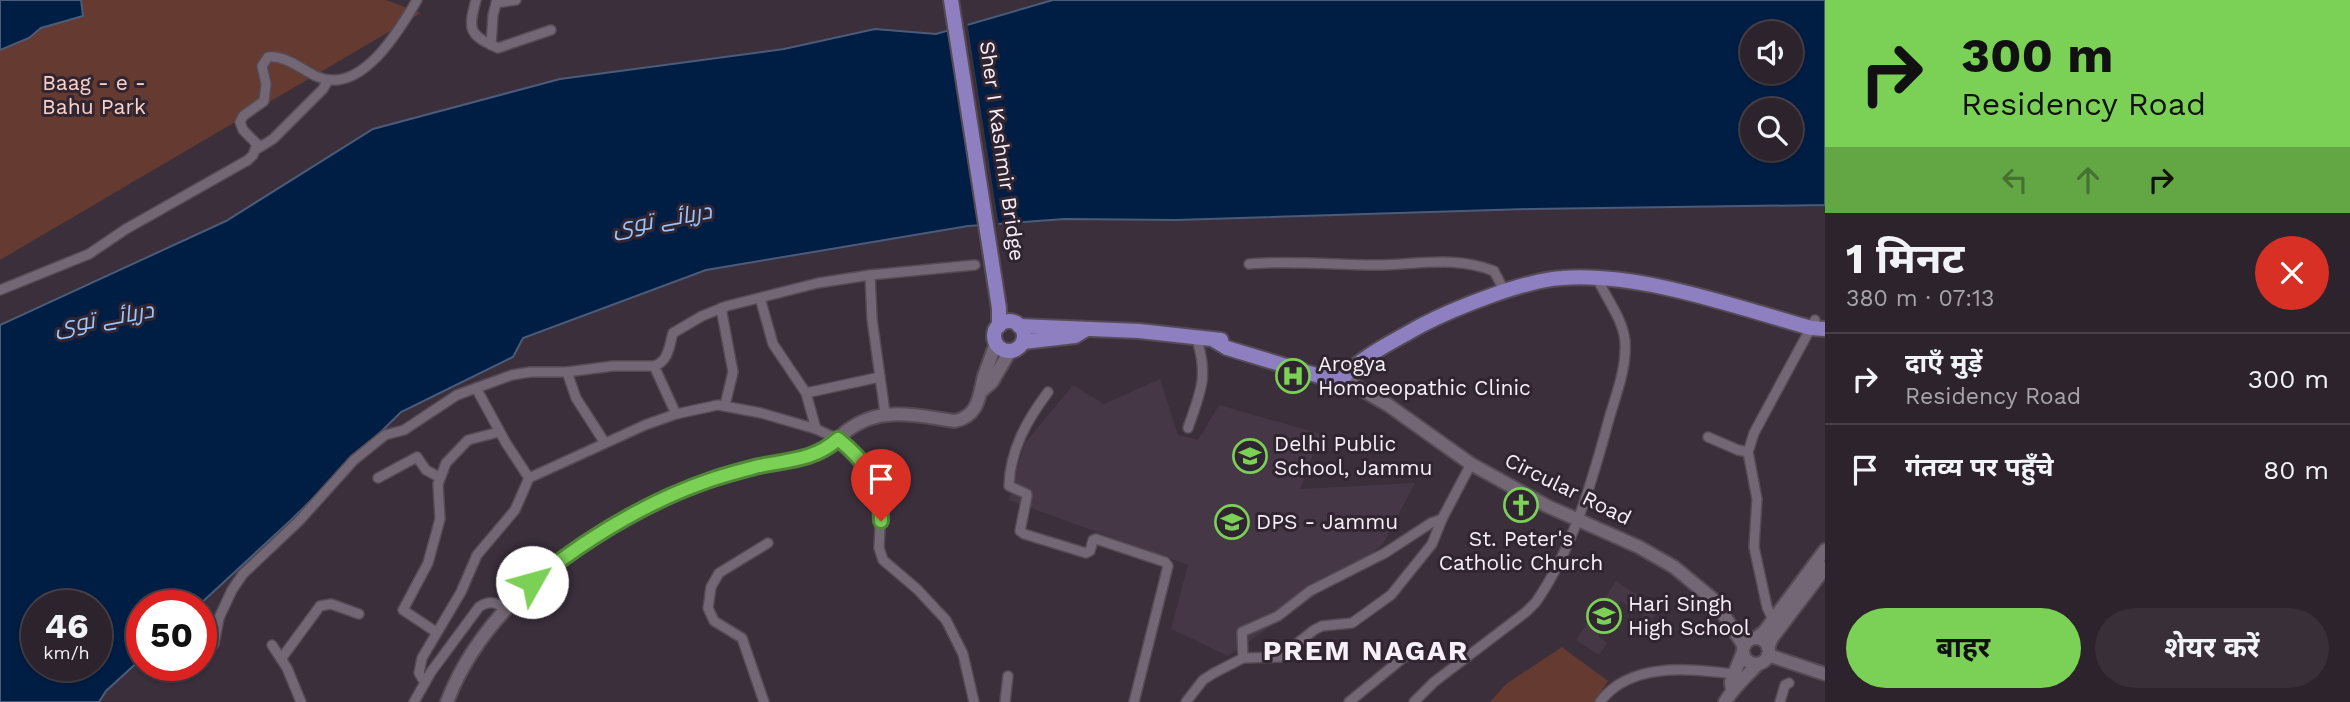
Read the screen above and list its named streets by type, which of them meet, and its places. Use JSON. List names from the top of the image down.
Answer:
{
  "streets": {
    "main road": ["Sher I Kashmir Bridge", "Circular Road"]
  },
  "crossings": [
    ["Sher I Kashmir Bridge", "Circular Road"]
  ],
  "districts": ["PREM NAGAR"],
  "water": ["دریائے توی"],
  "parks": ["Baag - e - Bahu Park"],
  "places": {
    "hospital": ["Arogya Homoeopathic Clinic"],
    "school or university": ["Delhi Public School, Jammu", "DPS - Jammu", "Hari Singh High School"],
    "church": ["St. Peter's Catholic Church"]
  },
  "page": {
    "turn": ["300 m", "Residency Road"],
    "heading": ["1 मिनट", "380 m · 07:13"],
    "list": [
      {
        "name": "दाएँ मुड़ें",
        "note": "Residency Road",
        "value": "300 m"
      },
      {
        "name": "गंतव्य पर पहुँचे",
        "value": "80 m"
      }
    ],
    "speed": "46 km/h",
    "limit": "50",
    "buttons": ["बाहर", "शेयर करें"]
  }
}
